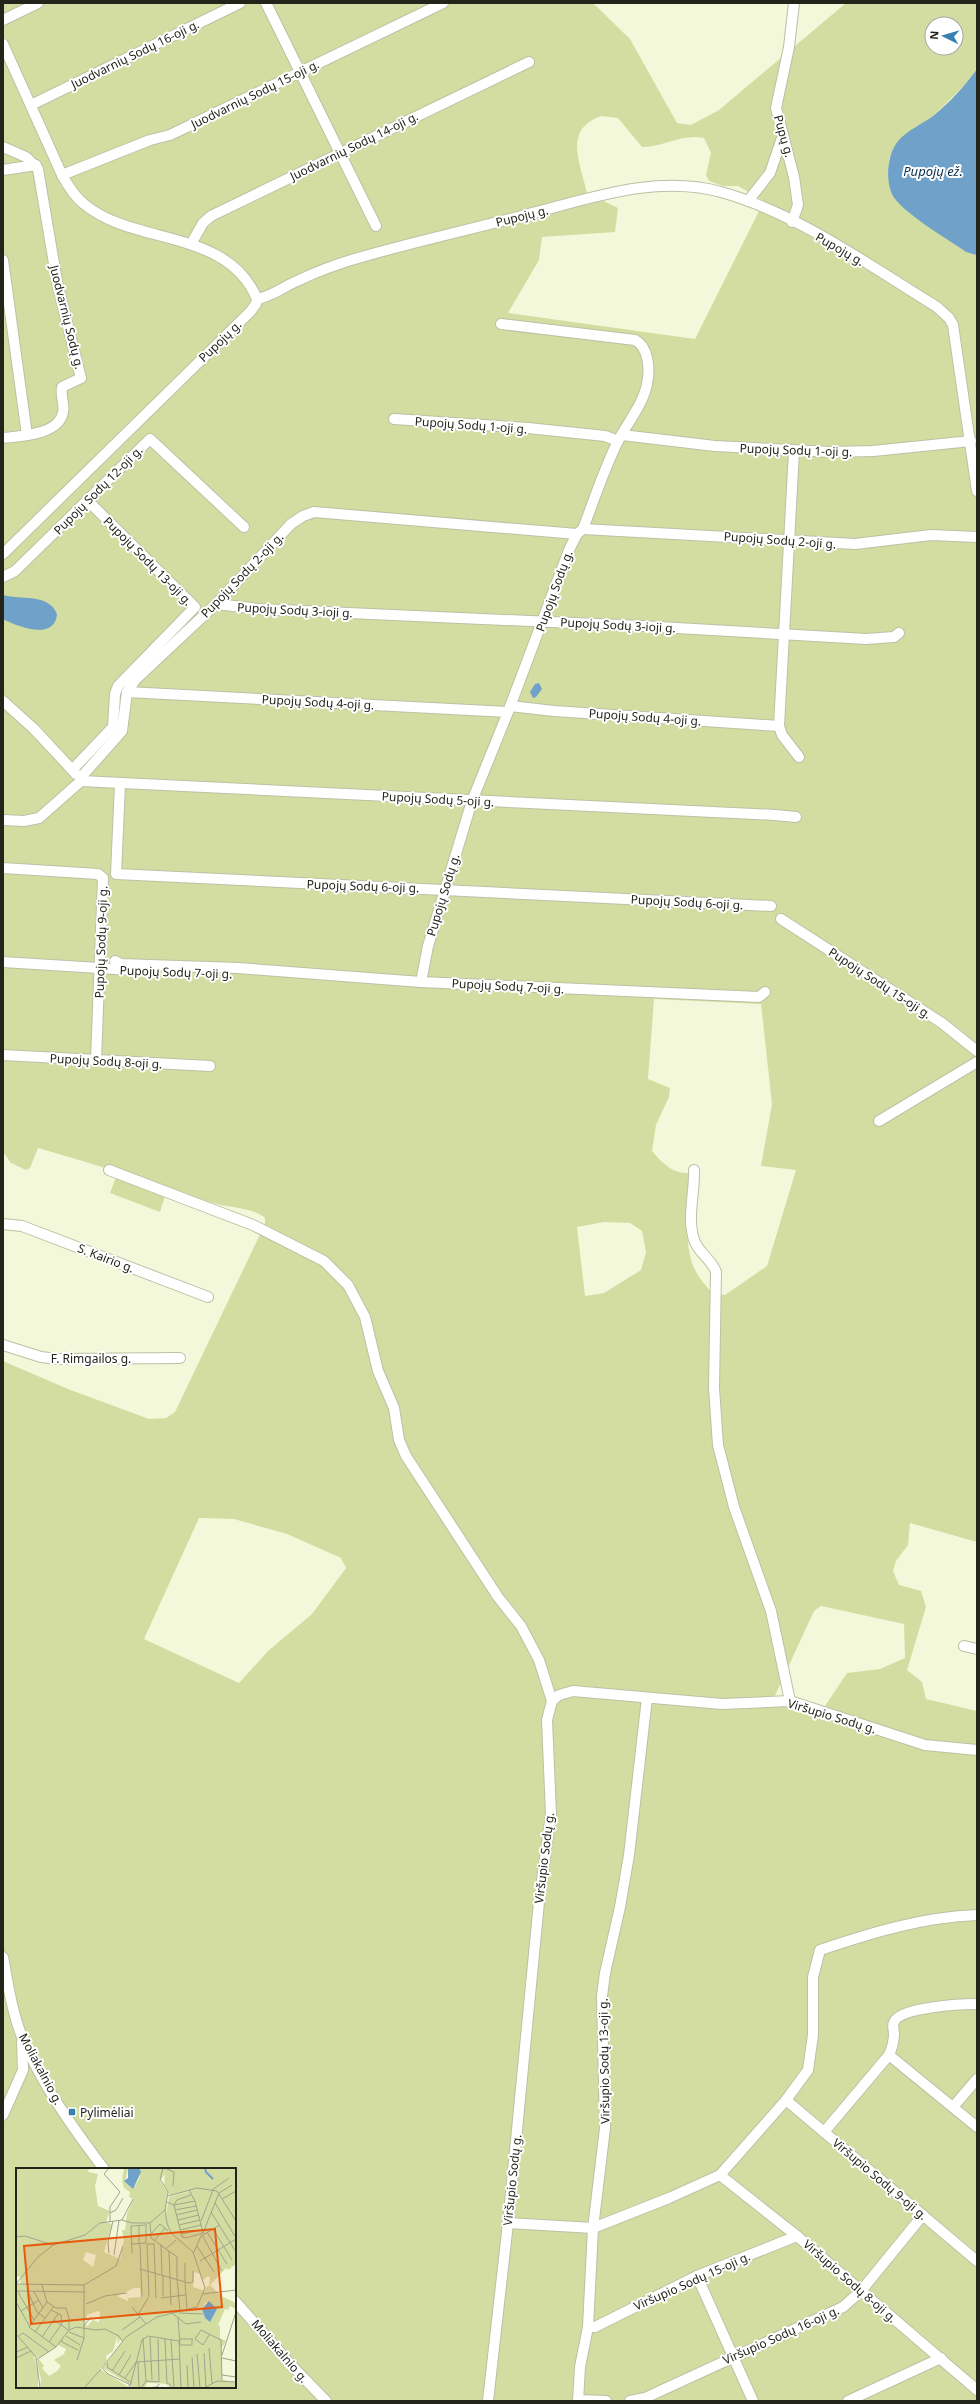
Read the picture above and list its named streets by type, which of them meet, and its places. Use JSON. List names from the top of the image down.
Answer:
{
  "streets": {
    "street": [
      "Juodvarnių Sodų 16-oji g.",
      "Juodvarnių Sodų 15-oji g.",
      "Pupų g.",
      "Juodvarnių Sodų 14-oji g.",
      "Pupojų g.",
      "Juodvarnių Sodų g.",
      "Pupojų Sodų 1-oji g.",
      "Pupojų Sodų 12-oji g.",
      "Pupojų Sodų 2-oji g.",
      "Pupojų Sodų 13-oji g.",
      "Pupojų Sodų g.",
      "Pupojų Sodų 3-ioji g.",
      "Pupojų Sodų 4-oji g.",
      "Pupojų Sodų 5-oji g.",
      "Pupojų Sodų 6-oji g.",
      "Pupojų Sodų 9-oji g.",
      "Pupojų Sodų 7-oji g.",
      "Pupojų Sodų 15-oji g.",
      "Pupojų Sodų 8-oji g.",
      "S. Kairio g.",
      "F. Rimgailos g.",
      "Viršupio Sodų g.",
      "Viršupio Sodų 13-oji g.",
      "Moliakalnio g.",
      "Viršupio Sodų 9-oji g.",
      "Viršupio Sodų 15-oji g.",
      "Viršupio Sodų 8-oji g.",
      "Viršupio Sodų 16-oji g."
    ]
  },
  "crossings": [
    ["Pupų g.", "Pupojų g."],
    ["Pupojų g.", "Pupojų Sodų 1-oji g."],
    ["Pupojų Sodų 1-oji g.", "Pupojų Sodų g."],
    ["Pupojų Sodų 12-oji g.", "Pupojų Sodų 13-oji g."],
    ["Pupojų Sodų 2-oji g.", "Pupojų Sodų g."],
    ["Pupojų Sodų 2-oji g.", "Pupojų Sodų 3-ioji g."],
    ["Pupojų Sodų 2-oji g.", "Pupojų Sodų 4-oji g."],
    ["Pupojų Sodų g.", "Pupojų Sodų 3-ioji g."],
    ["Pupojų Sodų g.", "Pupojų Sodų 4-oji g."],
    ["Pupojų Sodų g.", "Pupojų Sodų 5-oji g."],
    ["Pupojų Sodų g.", "Pupojų Sodų 6-oji g."],
    ["Pupojų Sodų g.", "Pupojų Sodų 7-oji g."],
    ["Pupojų Sodų 5-oji g.", "Pupojų Sodų 6-oji g."],
    ["Pupojų Sodų 9-oji g.", "Pupojų Sodų 7-oji g."],
    ["Pupojų Sodų 9-oji g.", "Pupojų Sodų 8-oji g."],
    ["Viršupio Sodų g.", "Viršupio Sodų 13-oji g."],
    ["Viršupio Sodų 13-oji g.", "Viršupio Sodų 15-oji g."],
    ["Viršupio Sodų 9-oji g.", "Viršupio Sodų 16-oji g."],
    ["Viršupio Sodų 15-oji g.", "Viršupio Sodų 8-oji g."],
    ["Viršupio Sodų 8-oji g.", "Viršupio Sodų 16-oji g."]
  ],
  "water": ["Pupojų ež."],
  "places": {
    "transit": ["Pylimėliai"]
  },
  "north": "left"
}
